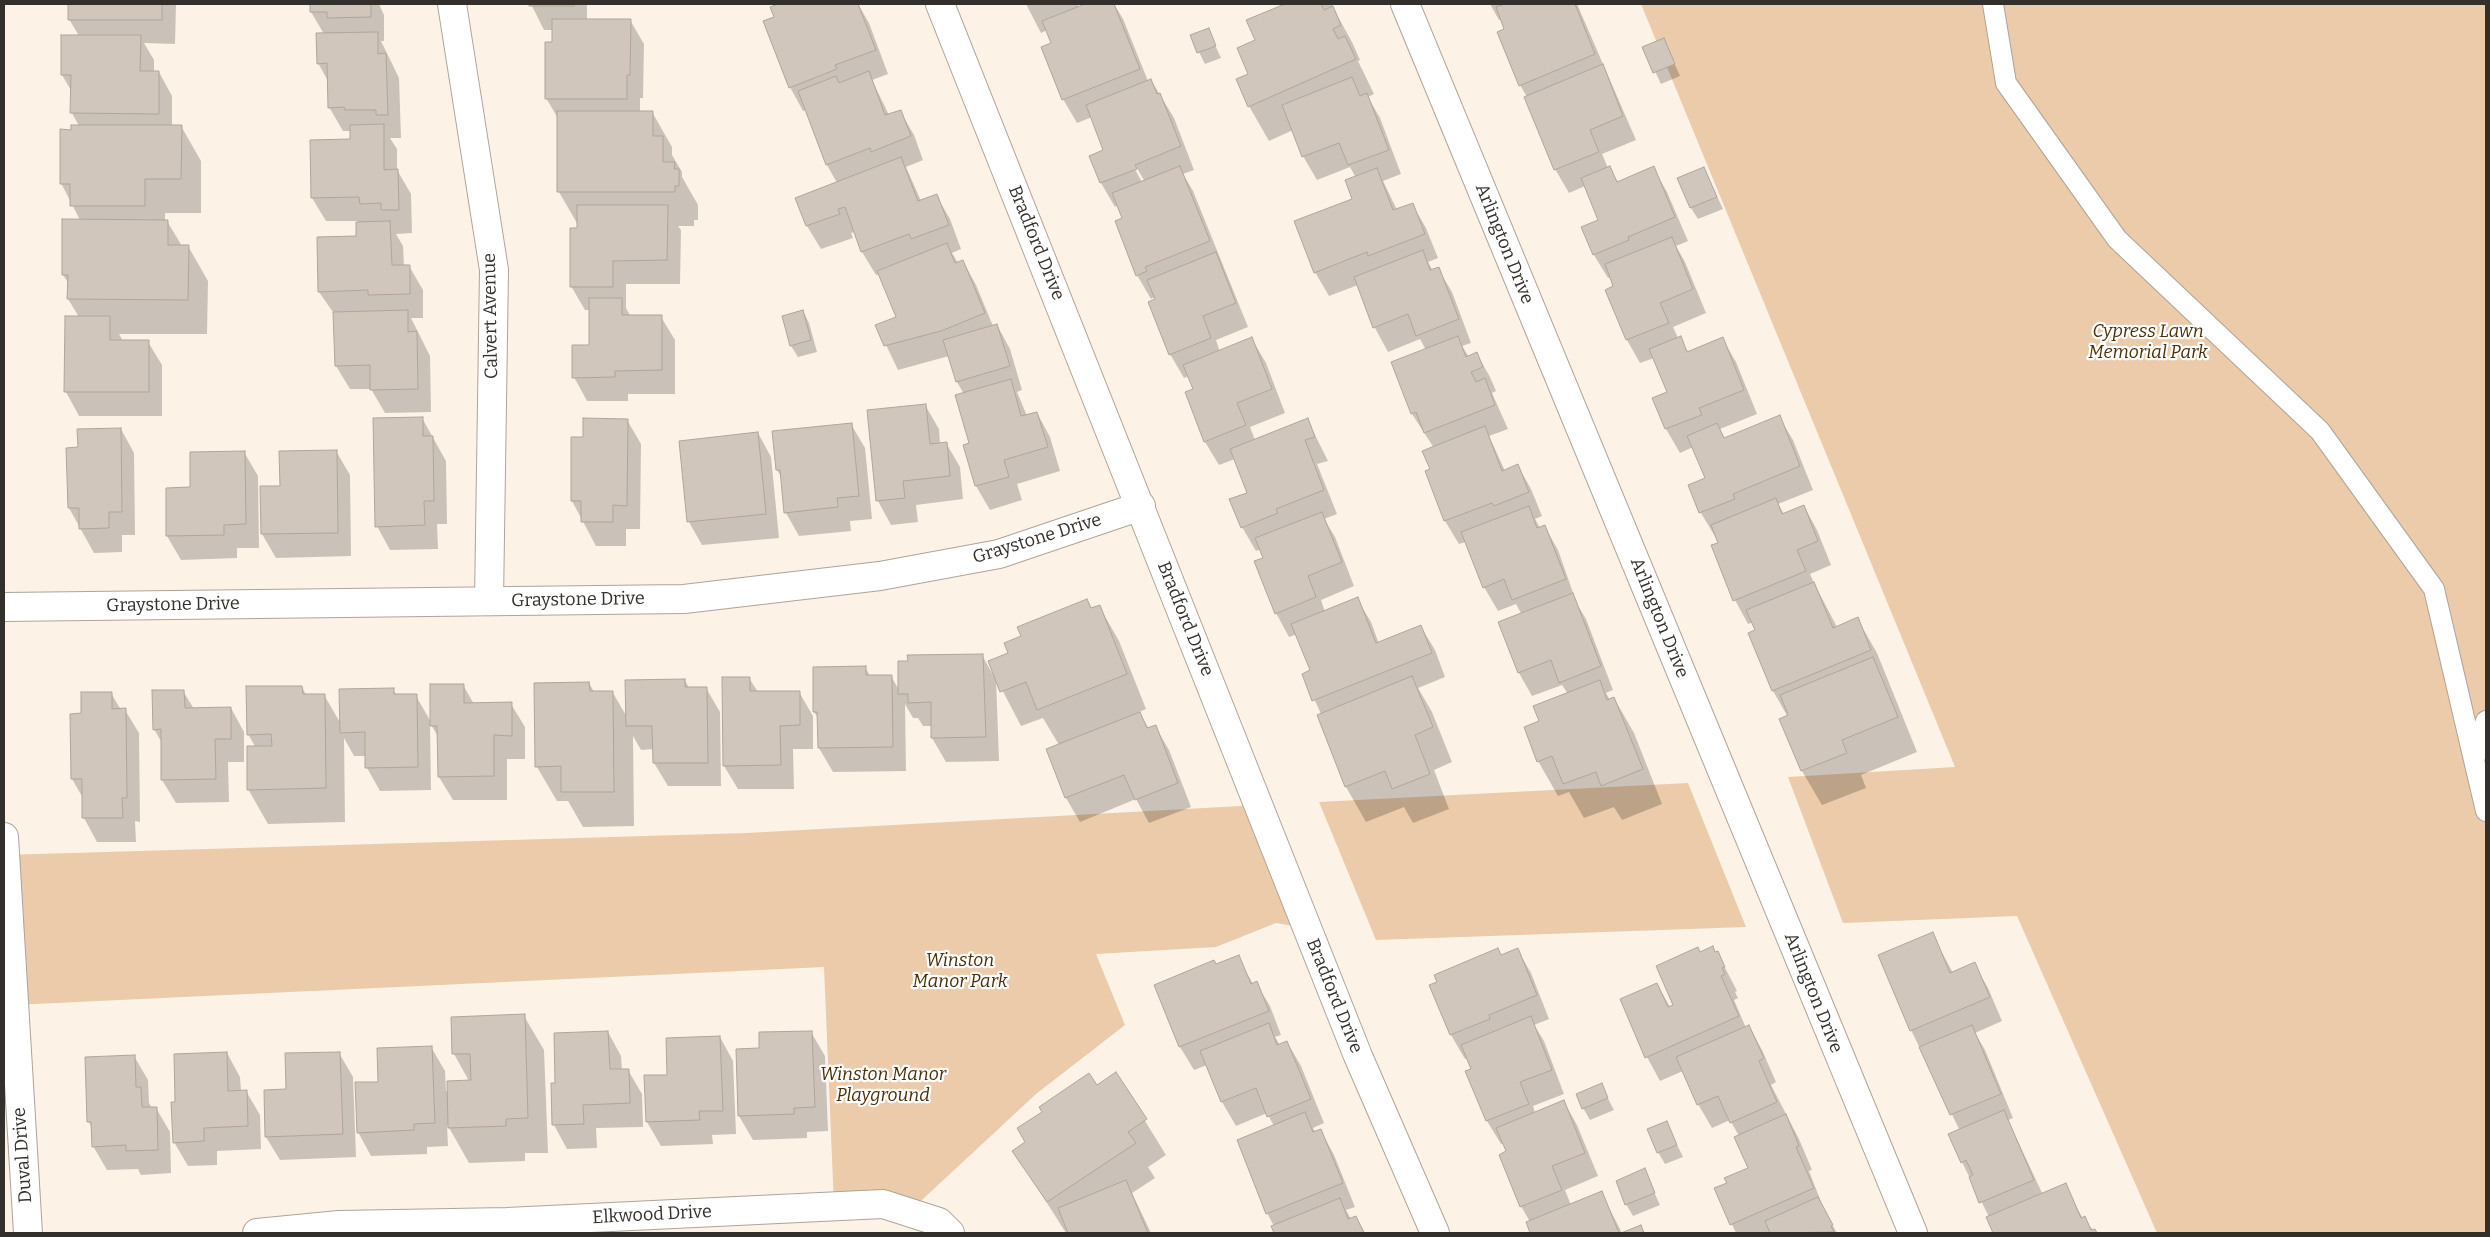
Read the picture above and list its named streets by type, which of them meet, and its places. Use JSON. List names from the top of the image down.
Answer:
{
  "streets": {
    "street": [
      "Bradford Drive",
      "Arlington Drive",
      "Calvert Avenue",
      "Graystone Drive",
      "Duval Drive",
      "Elkwood Drive"
    ]
  },
  "crossings": [
    ["Bradford Drive", "Graystone Drive"],
    ["Calvert Avenue", "Graystone Drive"]
  ],
  "parks": ["Cypress Lawn Memorial Park", "Winston Manor Park", "Winston Manor Playground"]
}
